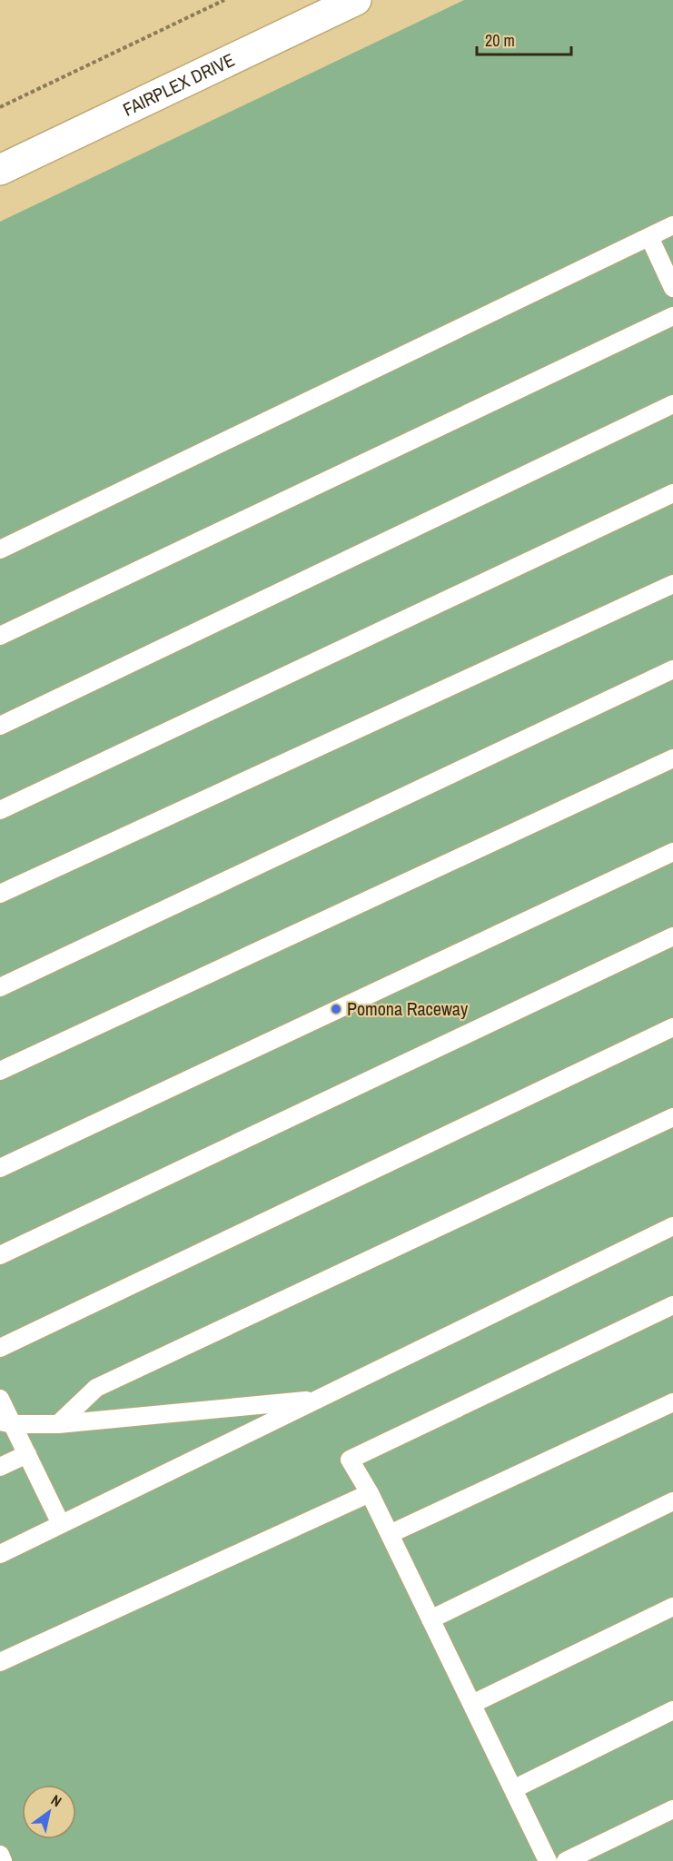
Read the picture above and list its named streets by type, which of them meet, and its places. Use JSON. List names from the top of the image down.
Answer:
{
  "streets": {
    "street": ["FAIRPLEX DRIVE"]
  },
  "places": ["Pomona Raceway"],
  "scale_bar": "20 m",
  "north": "top right"
}
